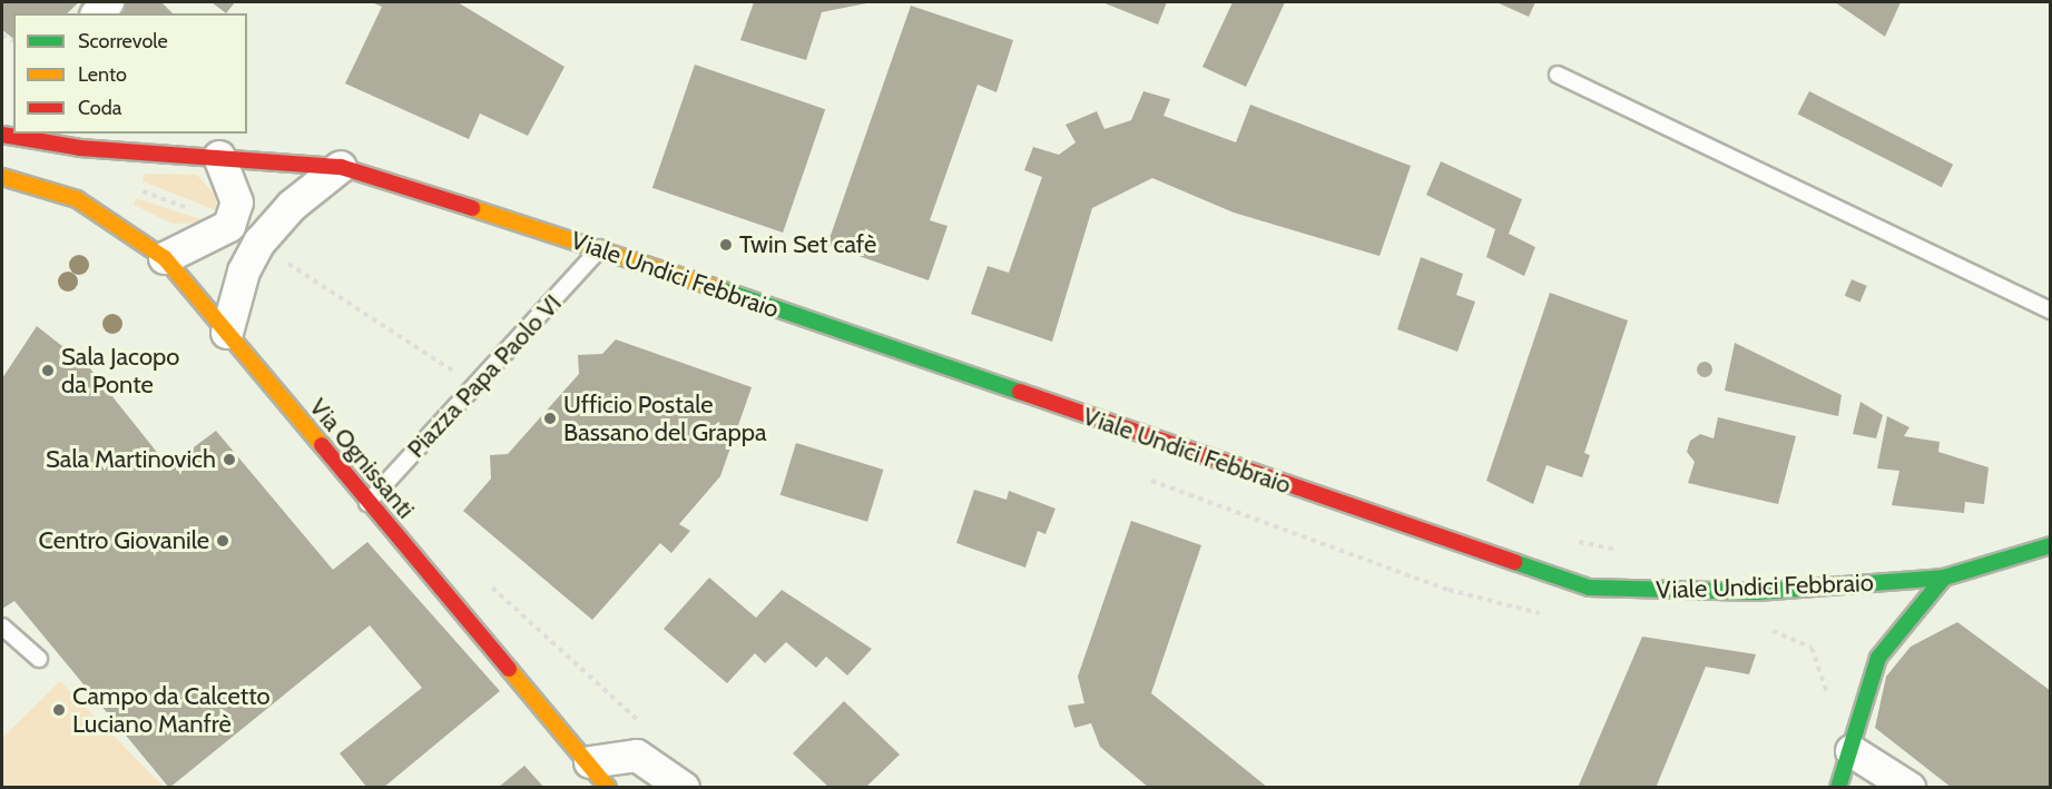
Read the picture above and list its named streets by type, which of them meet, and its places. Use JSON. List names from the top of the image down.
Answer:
{
  "streets": {
    "street": ["Viale Undici Febbraio", "Via Ognissanti"],
    "lane": ["Piazza Papa Paolo VI"]
  },
  "crossings": [
    ["Viale Undici Febbraio", "Piazza Papa Paolo VI"],
    ["Piazza Papa Paolo VI", "Via Ognissanti"]
  ],
  "places": [
    "Twin Set cafè",
    "Sala Jacopo da Ponte",
    "Ufficio Postale Bassano del Grappa",
    "Sala Martinovich",
    "Centro Giovanile",
    "Campo da Calcetto Luciano Manfrè"
  ],
  "legend": ["Scorrevole", "Lento", "Coda"]
}
